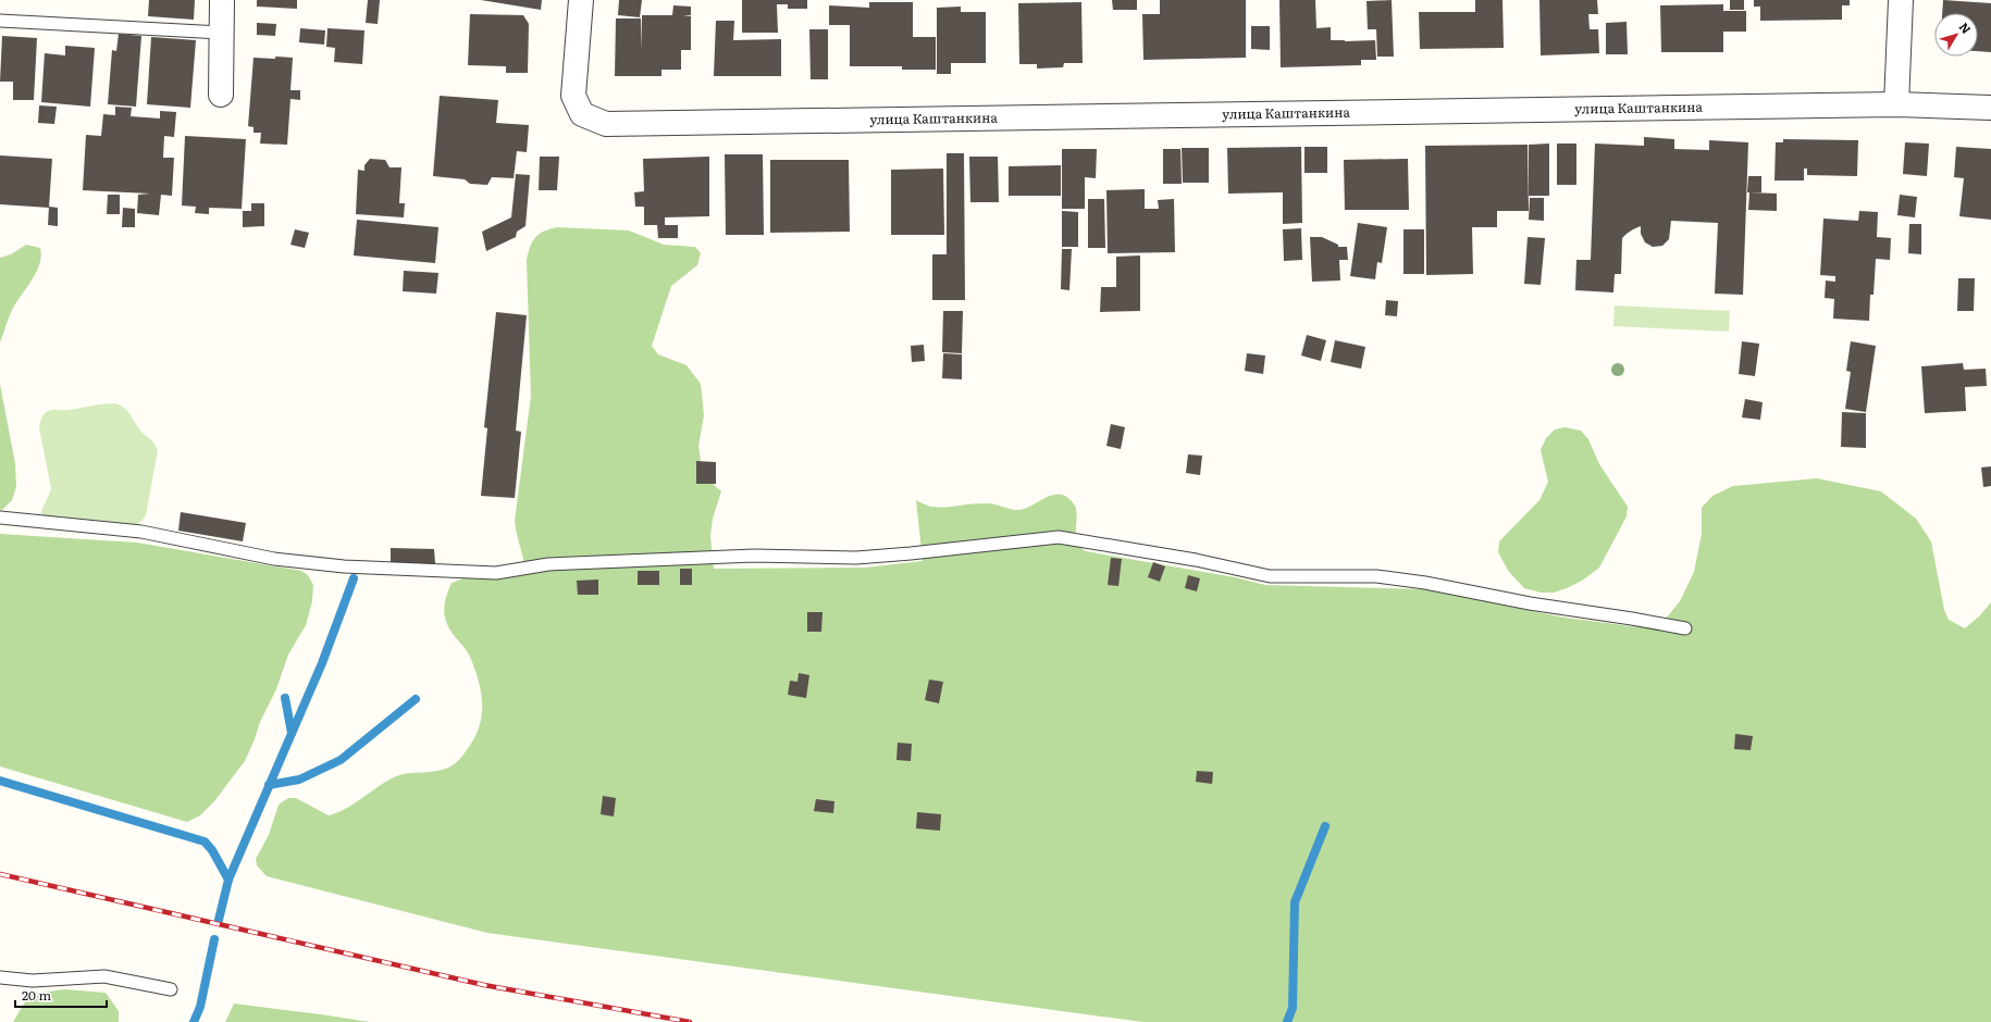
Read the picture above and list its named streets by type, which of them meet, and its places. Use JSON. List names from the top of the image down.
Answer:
{
  "streets": {
    "street": ["улица Каштанкина"]
  },
  "scale_bar": "20 m",
  "north": "top right"
}
